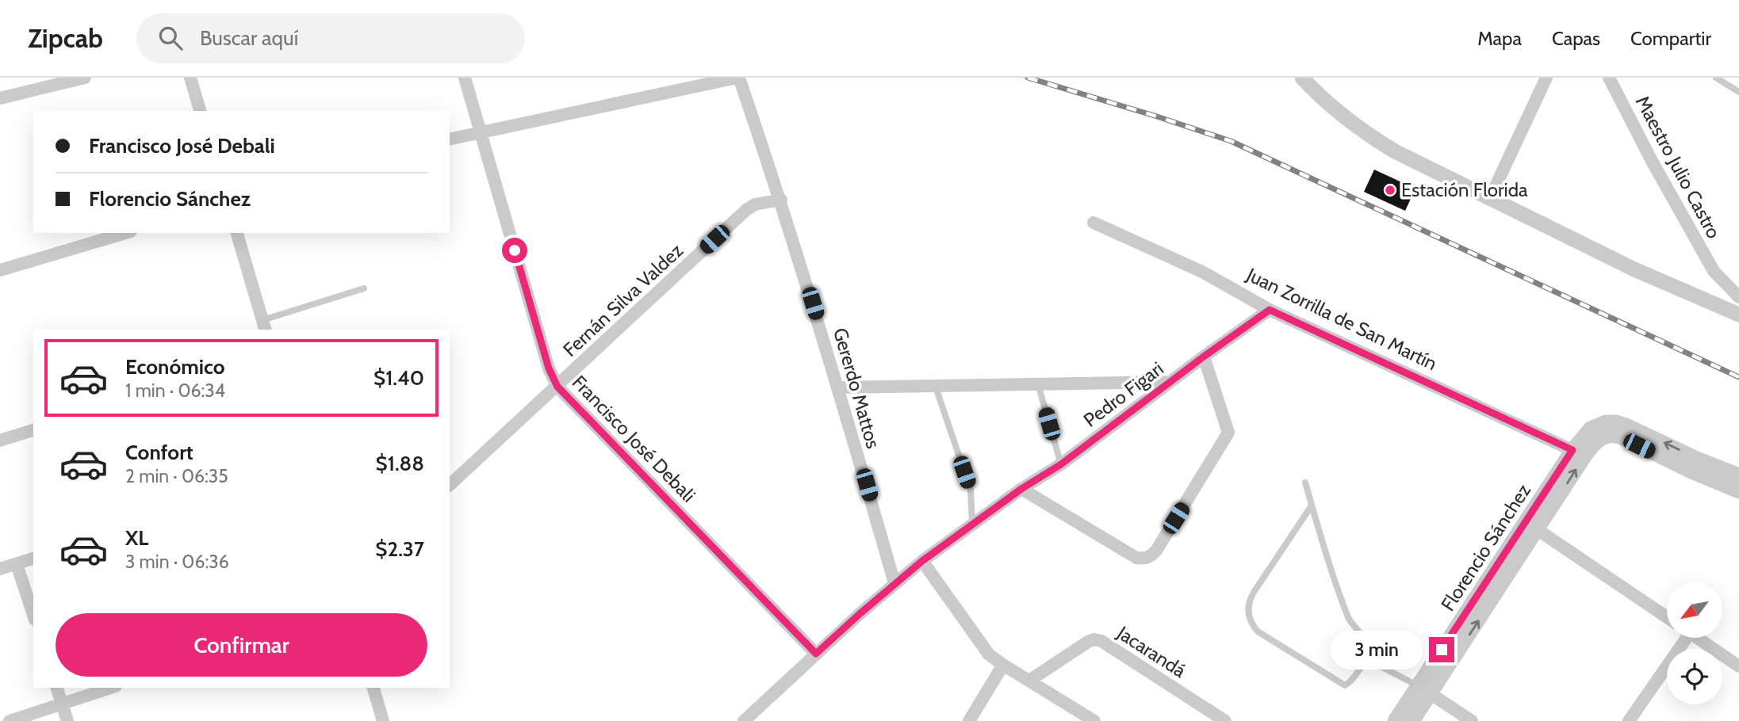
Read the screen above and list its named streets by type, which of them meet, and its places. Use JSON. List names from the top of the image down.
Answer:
{
  "streets": {
    "street": [
      "Maestro Julio Castro",
      "Fernán Silva Valdez",
      "Juan Zorrilla de San Martín",
      "Gererdo Mattos",
      "Pedro Figari",
      "Francisco José Debali",
      "Florencio Sánchez",
      "Jacarandá"
    ]
  },
  "crossings": [
    ["Fernán Silva Valdez", "Gererdo Mattos"],
    ["Fernán Silva Valdez", "Francisco José Debali"],
    ["Juan Zorrilla de San Martín", "Pedro Figari"],
    ["Juan Zorrilla de San Martín", "Florencio Sánchez"],
    ["Gererdo Mattos", "Pedro Figari"],
    ["Pedro Figari", "Francisco José Debali"]
  ],
  "places": ["Estación Florida"],
  "north": "bottom left",
  "page": {
    "header": "Zipcab",
    "search": "Buscar aquí",
    "nav": ["Mapa", "Capas", "Compartir"],
    "banner": ["Francisco José Debali", "Florencio Sánchez"],
    "list": [
      {
        "name": "Económico",
        "note": "1 min · 06:34",
        "value": "$1.40"
      },
      {
        "name": "Confort",
        "note": "2 min · 06:35",
        "value": "$1.88"
      },
      {
        "name": "XL",
        "note": "3 min · 06:36",
        "value": "$2.37"
      }
    ],
    "buttons": "Confirmar",
    "bubble": "3 min"
  }
}
